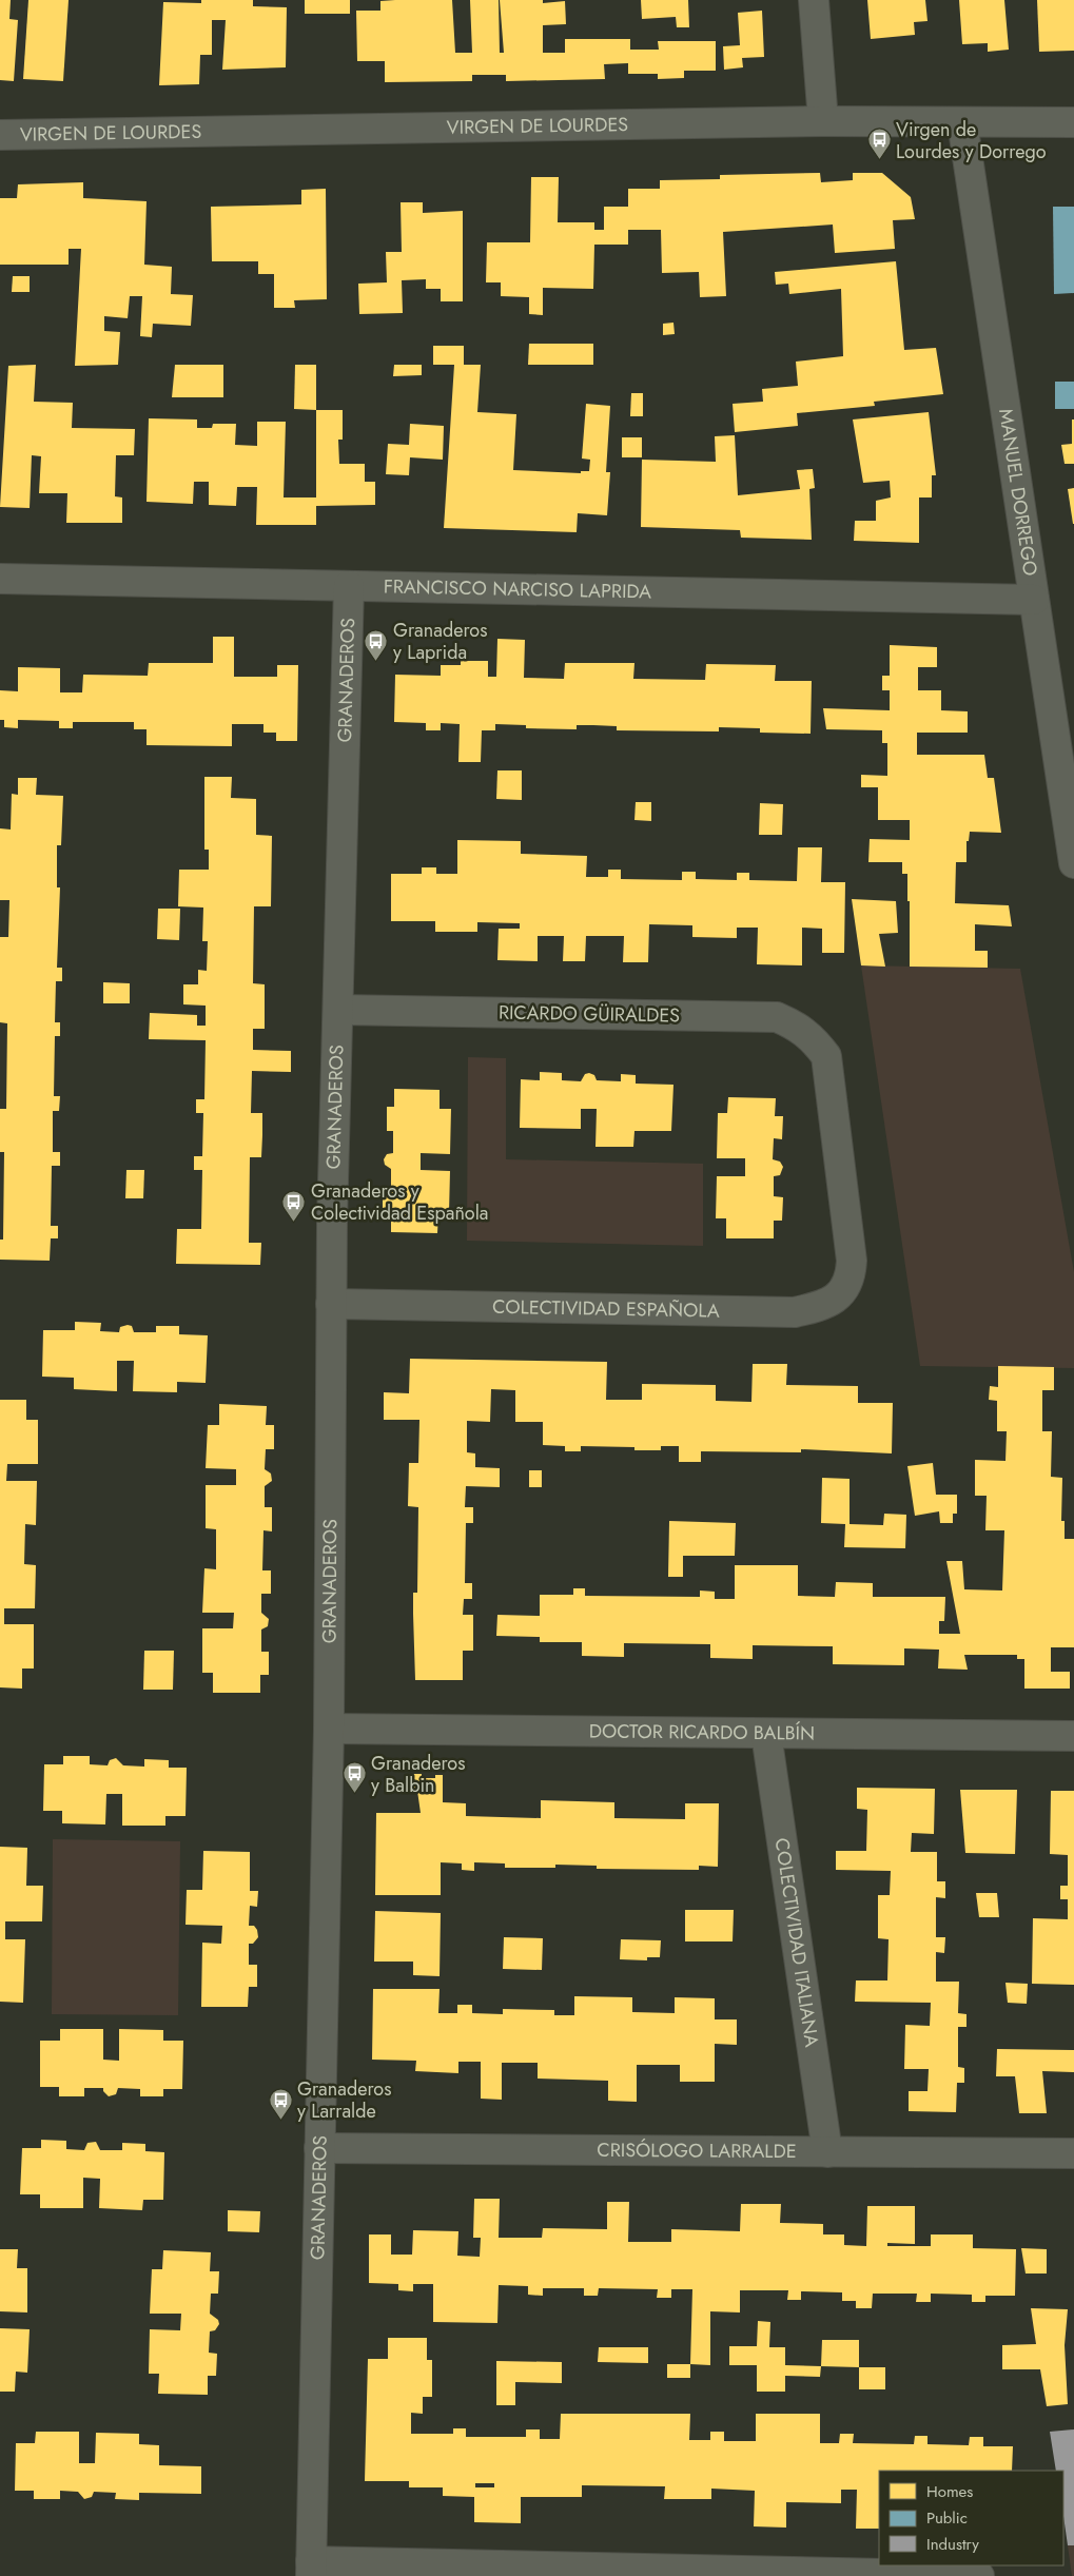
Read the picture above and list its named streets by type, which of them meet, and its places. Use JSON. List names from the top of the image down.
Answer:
{
  "streets": {
    "street": [
      "VIRGEN DE LOURDES",
      "MANUEL DORREGO",
      "FRANCISCO NARCISO LAPRIDA",
      "GRANADEROS",
      "RICARDO GÜIRALDES",
      "COLECTIVIDAD ESPAÑOLA",
      "DOCTOR RICARDO BALBÍN",
      "COLECTIVIDAD ITALIANA",
      "CRISÓLOGO LARRALDE"
    ]
  },
  "crossings": [
    ["VIRGEN DE LOURDES", "MANUEL DORREGO"],
    ["MANUEL DORREGO", "FRANCISCO NARCISO LAPRIDA"],
    ["FRANCISCO NARCISO LAPRIDA", "GRANADEROS"],
    ["GRANADEROS", "RICARDO GÜIRALDES"],
    ["GRANADEROS", "COLECTIVIDAD ESPAÑOLA"],
    ["GRANADEROS", "DOCTOR RICARDO BALBÍN"],
    ["GRANADEROS", "CRISÓLOGO LARRALDE"],
    ["RICARDO GÜIRALDES", "COLECTIVIDAD ESPAÑOLA"],
    ["DOCTOR RICARDO BALBÍN", "COLECTIVIDAD ITALIANA"],
    ["COLECTIVIDAD ITALIANA", "CRISÓLOGO LARRALDE"]
  ],
  "places": {
    "bus stop": [
      "Virgen de Lourdes y Dorrego",
      "Granaderos y Laprida",
      "Granaderos y Colectividad Española",
      "Granaderos y Balbin",
      "Granaderos y Larralde"
    ]
  },
  "legend": ["Homes", "Public", "Industry"]
}
